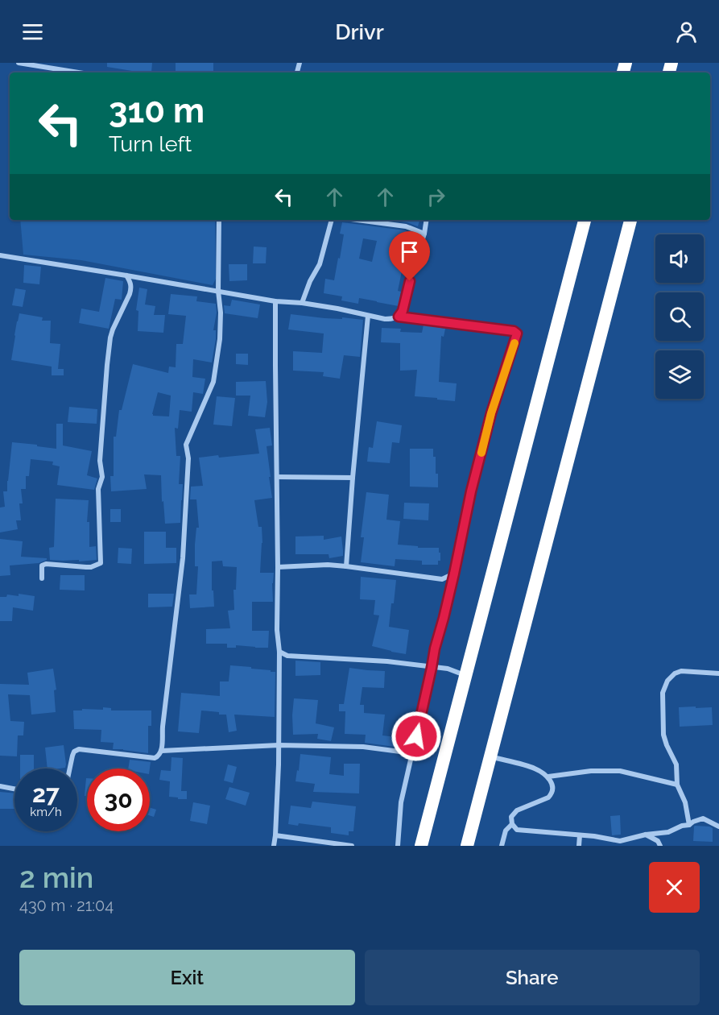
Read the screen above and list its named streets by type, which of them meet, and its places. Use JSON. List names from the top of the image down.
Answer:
{
  "page": {
    "header": "Drivr",
    "turn": ["310 m", "Turn left"],
    "speed": "27 km/h",
    "limit": "30",
    "heading": ["2 min", "430 m · 21:04"],
    "buttons": ["Exit", "Share"]
  }
}
